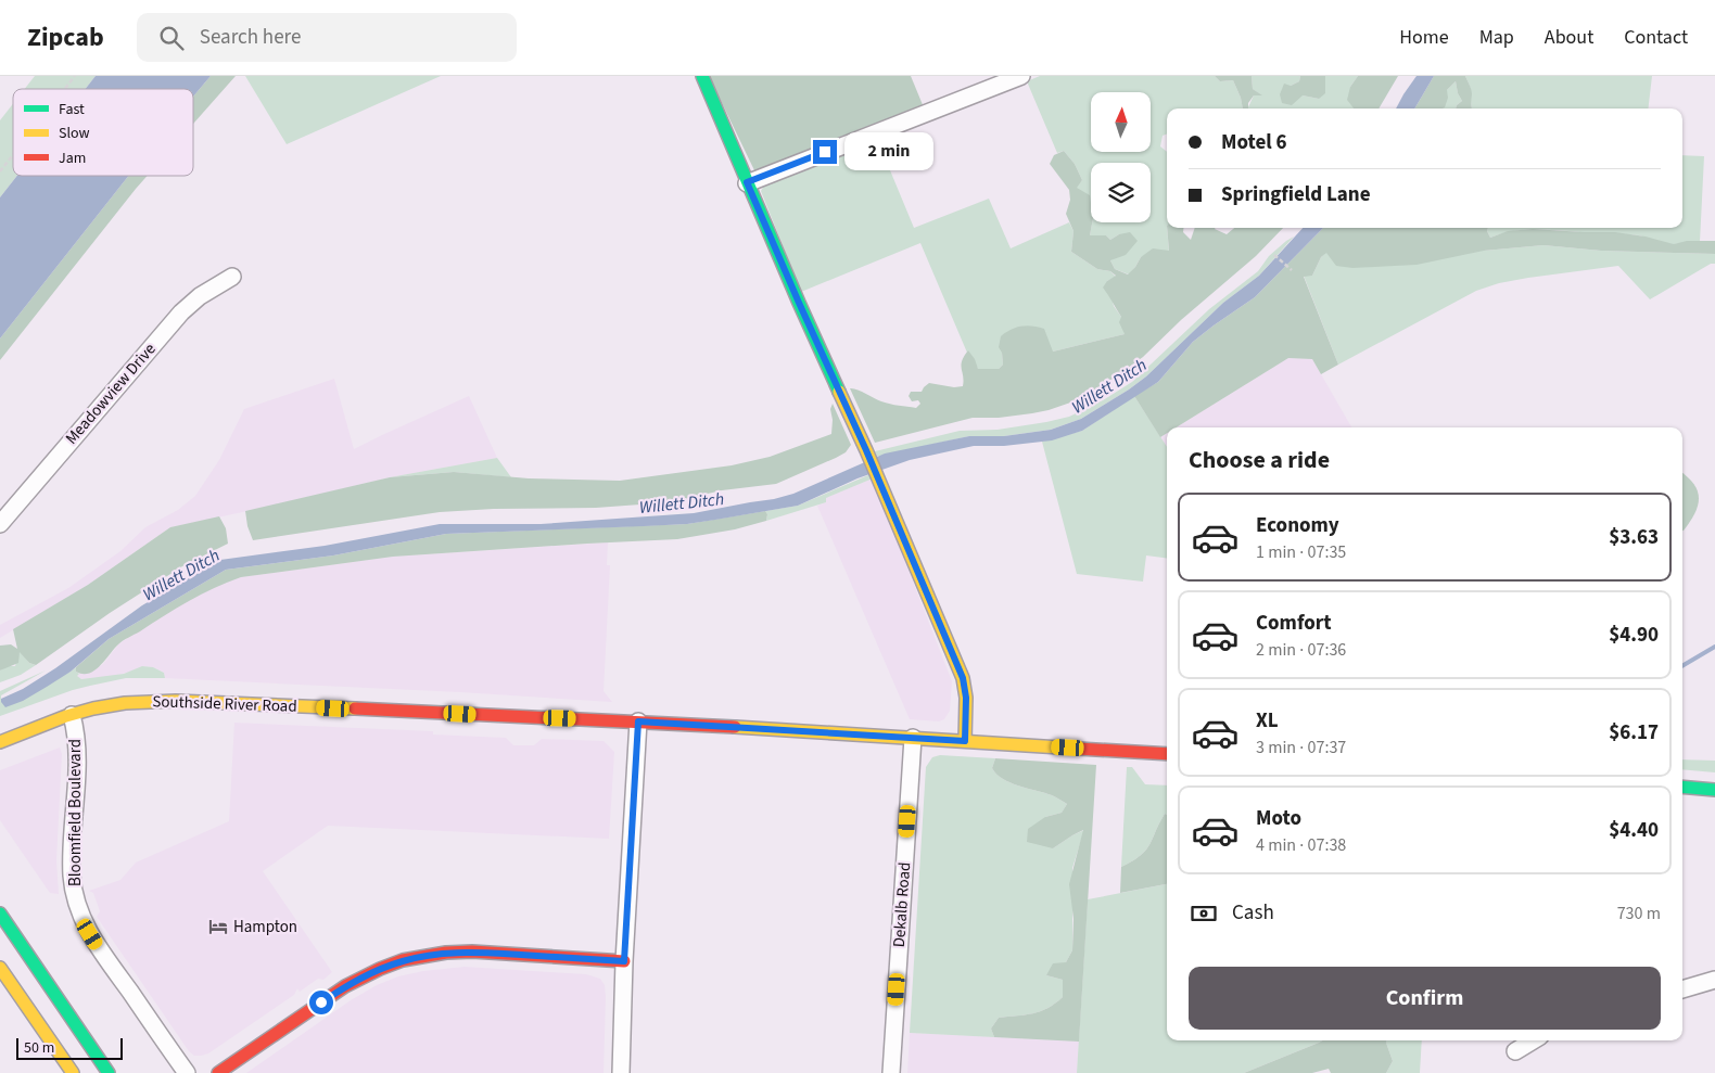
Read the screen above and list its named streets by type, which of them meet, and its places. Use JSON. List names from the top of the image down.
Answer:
{
  "streets": {
    "main road": ["Southside River Road"],
    "street": ["Meadowview Drive", "Bloomfield Boulevard", "Dekalb Road"]
  },
  "crossings": [
    ["Southside River Road", "Bloomfield Boulevard"],
    ["Southside River Road", "Dekalb Road"]
  ],
  "water": ["Willett Ditch"],
  "places": {
    "hotel": ["Hampton"]
  },
  "legend": ["Fast", "Slow", "Jam"],
  "scale_bar": "50 m",
  "north": "top",
  "page": {
    "header": "Zipcab",
    "search": "Search here",
    "nav": [
      "Home",
      "Map",
      "About",
      "Contact"
    ],
    "banner": ["Motel 6", "Springfield Lane"],
    "bubble": "2 min",
    "heading": "Choose a ride",
    "list": [
      {
        "name": "Economy",
        "note": "1 min · 07:35",
        "value": "$3.63"
      },
      {
        "name": "Comfort",
        "note": "2 min · 07:36",
        "value": "$4.90"
      },
      {
        "name": "XL",
        "note": "3 min · 07:37",
        "value": "$6.17"
      },
      {
        "name": "Moto",
        "note": "4 min · 07:38",
        "value": "$4.40"
      }
    ],
    "pay": ["Cash", "730 m"],
    "buttons": "Confirm",
    "scale": "50 m"
  }
}
